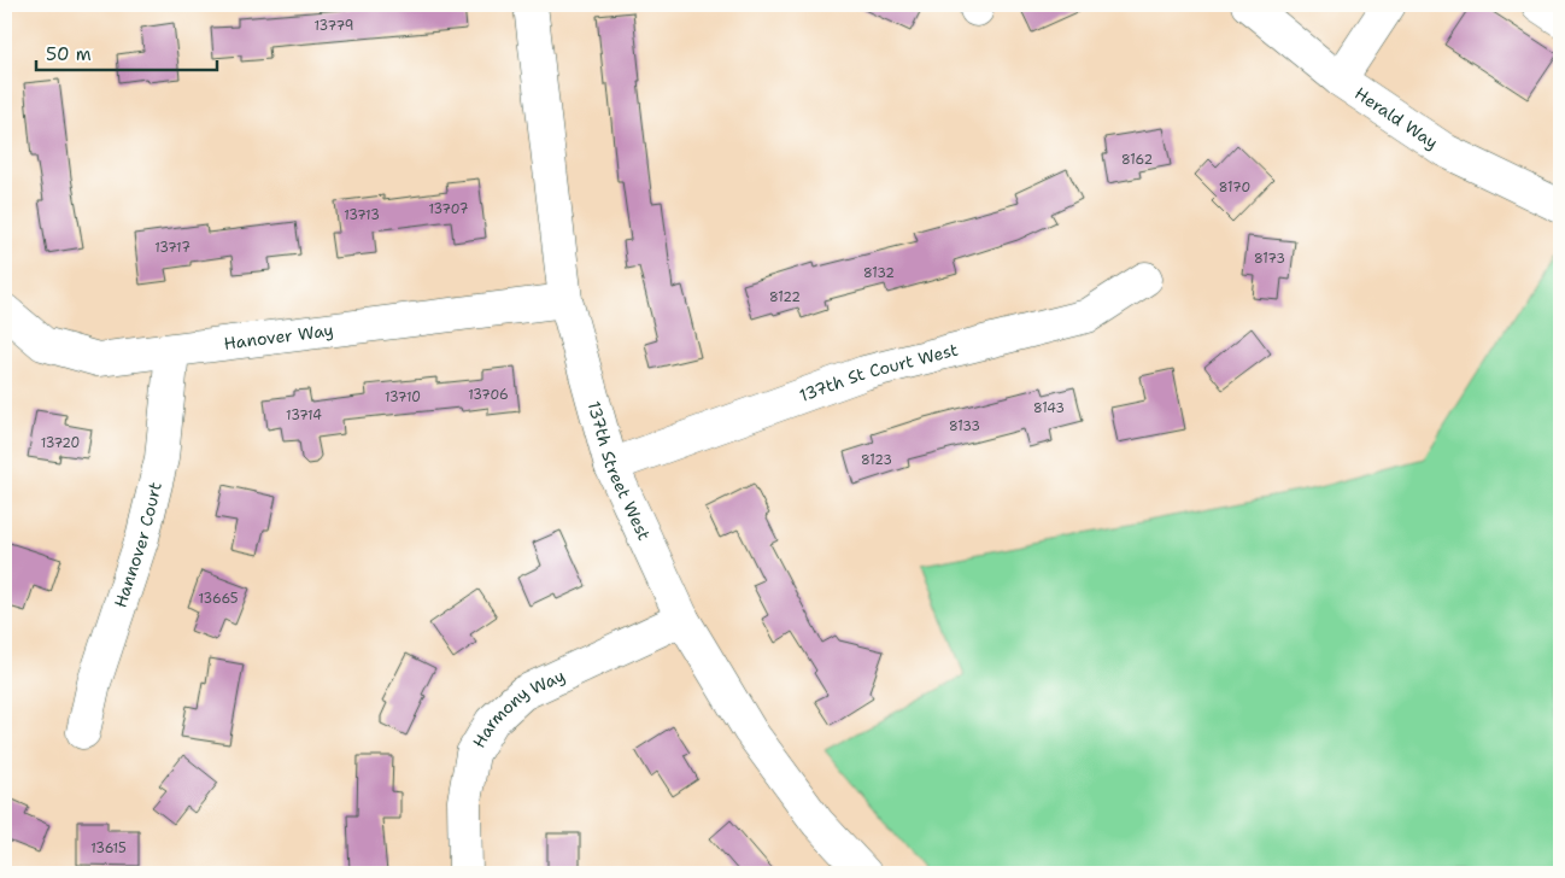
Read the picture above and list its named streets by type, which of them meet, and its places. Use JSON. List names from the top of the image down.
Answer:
{
  "streets": {
    "street": [
      "Herald Way",
      "Hanover Way",
      "137th St Court West",
      "137th Street West",
      "Hannover Court",
      "Harmony Way"
    ]
  },
  "crossings": [
    ["Hanover Way", "137th Street West"],
    ["Hanover Way", "Hannover Court"],
    ["137th St Court West", "137th Street West"],
    ["137th Street West", "Harmony Way"]
  ],
  "house_numbers": [
    "13779",
    "8162",
    "8170",
    "13707",
    "13713",
    "13717",
    "8173",
    "8132",
    "8122",
    "13706",
    "13710",
    "8143",
    "13714",
    "8133",
    "13720",
    "8123",
    "13665",
    "13615"
  ],
  "scale_bar": "50 m"
}
